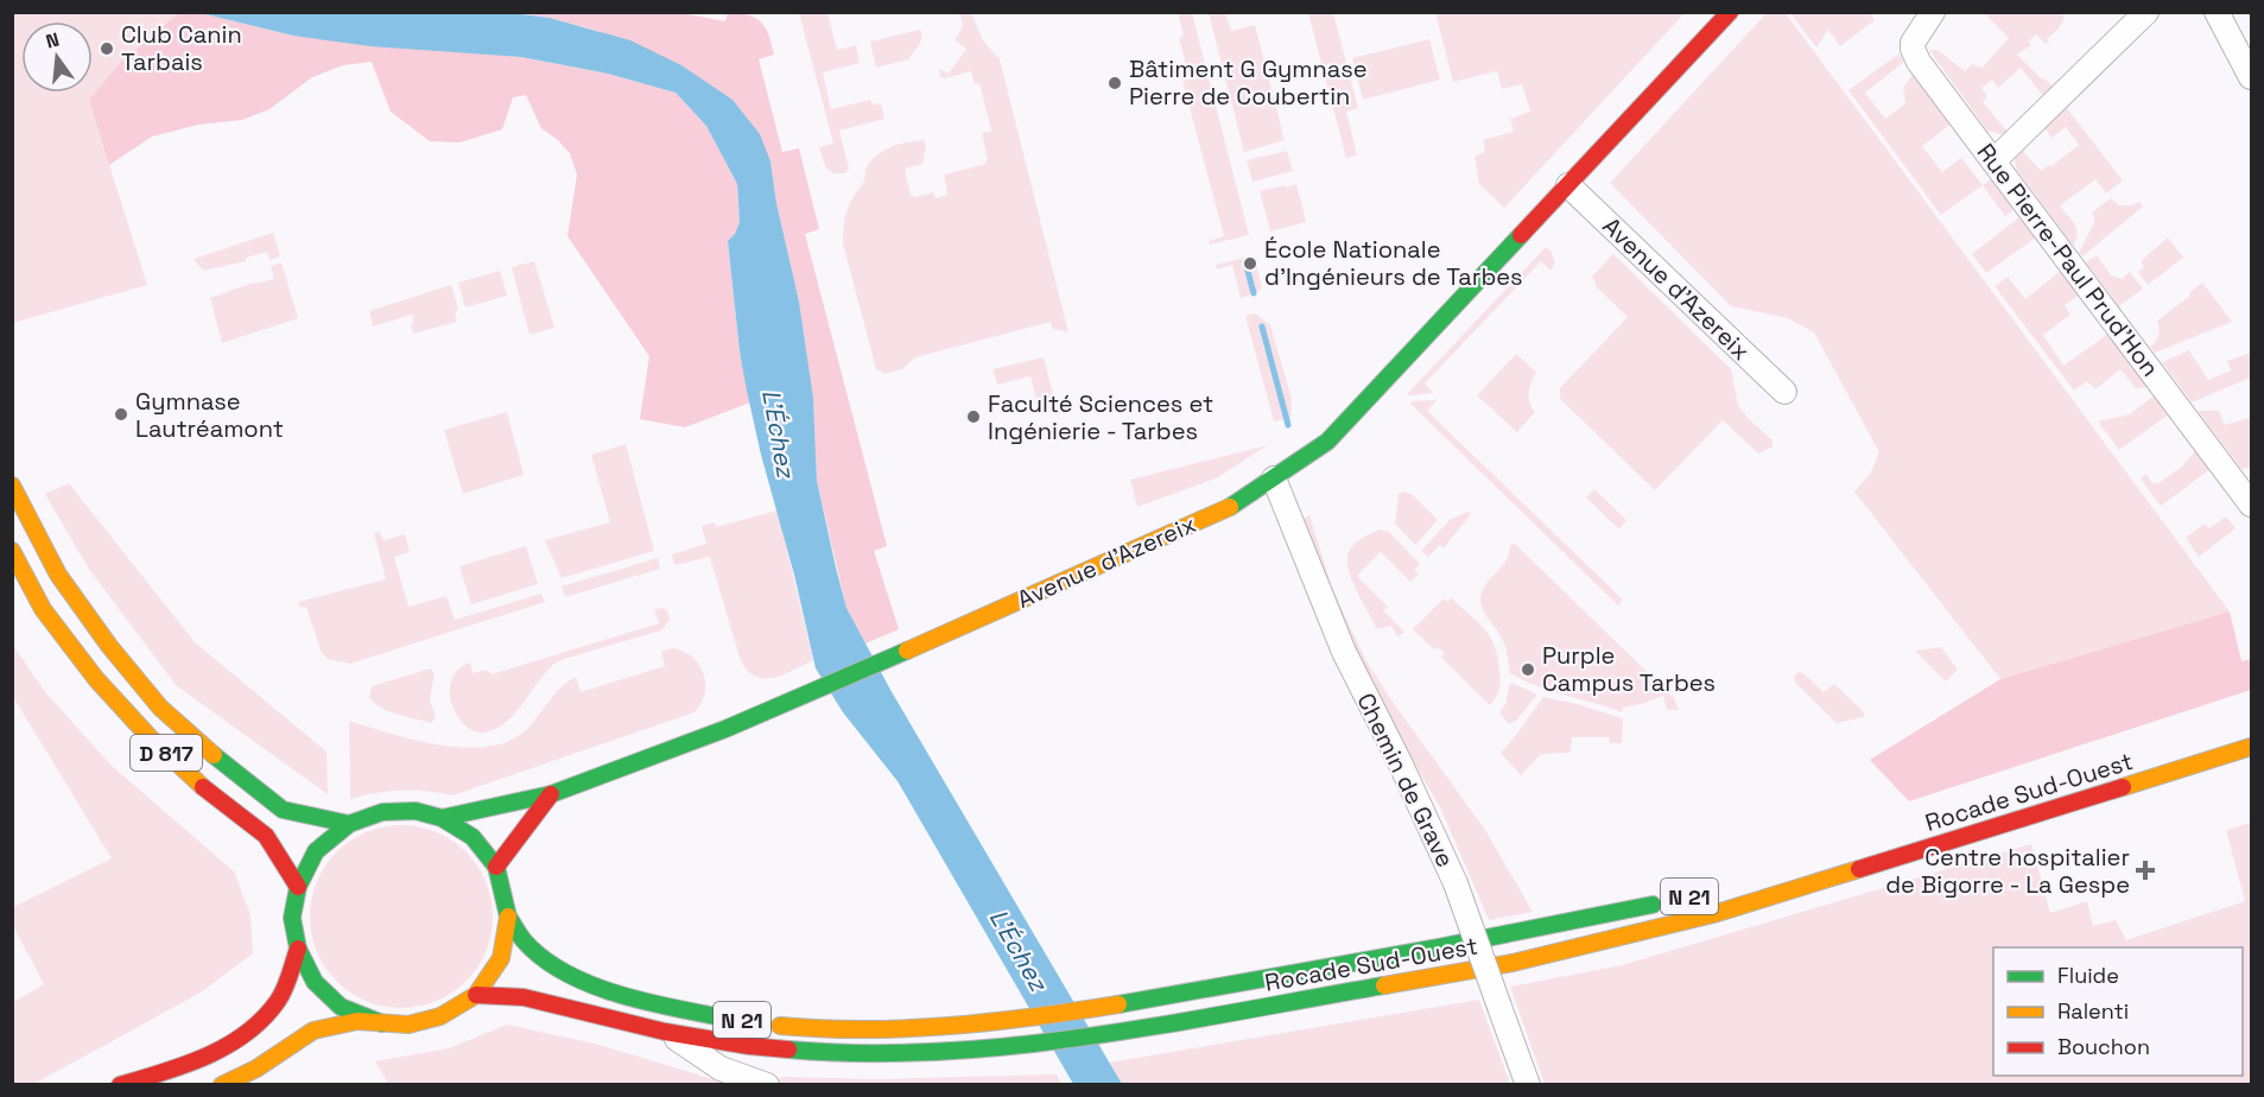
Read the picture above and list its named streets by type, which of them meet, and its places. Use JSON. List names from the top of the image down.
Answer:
{
  "streets": {
    "main road": [
      "Avenue d'Azereix",
      "D 817",
      "Rocade Sud-Ouest",
      "N 21"
    ],
    "street": ["Rue Pierre-Paul Prud'Hon", "Chemin de Grave"]
  },
  "crossings": [
    ["Avenue d'Azereix", "D 817"],
    ["Avenue d'Azereix", "Chemin de Grave"],
    ["Avenue d'Azereix", "Rocade Sud-Ouest"],
    ["Avenue d'Azereix", "N 21"],
    ["D 817", "Rocade Sud-Ouest"],
    ["D 817", "N 21"],
    ["Rocade Sud-Ouest", "N 21"]
  ],
  "water": ["L'Échez"],
  "places": {
    "other": [
      "Club Canin Tarbais",
      "Bâtiment G Gymnase Pierre de Coubertin",
      "École Nationale d'Ingénieurs de Tarbes",
      "Gymnase Lautréamont",
      "Faculté Sciences et Ingénierie - Tarbes",
      "Purple Campus Tarbes"
    ],
    "health": ["Centre hospitalier de Bigorre - La Gespe"]
  },
  "legend": ["Fluide", "Ralenti", "Bouchon"],
  "north": "top"
}
